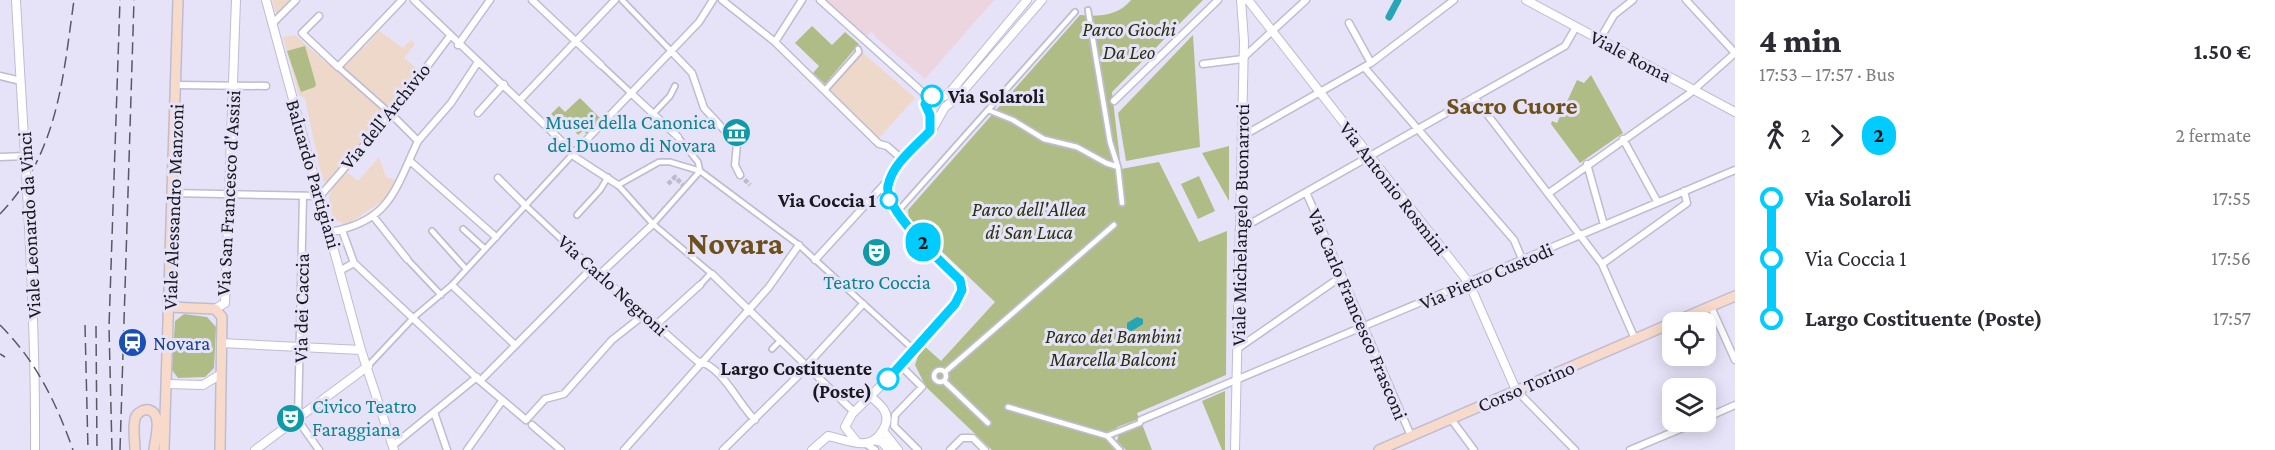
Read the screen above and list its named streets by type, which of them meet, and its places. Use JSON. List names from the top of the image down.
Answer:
{
  "streets": {
    "main road": ["Via San Francesco d'Assisi", "Viale Alessandro Manzoni", "Corso Torino"],
    "street": [
      "Viale Roma",
      "Via dell'Archivio",
      "Baluardo Partigiani",
      "Via Antonio Rosmini",
      "Viale Leonardo da Vinci",
      "Viale Michelangelo Buonarroti",
      "Via Pietro Custodi",
      "Via Carlo Negroni",
      "Via dei Caccia",
      "Via Carlo Francesco Frasconi"
    ]
  },
  "crossings": [
    ["Via dell'Archivio", "Baluardo Partigiani"],
    ["Via Antonio Rosmini", "Via Pietro Custodi"],
    ["Via Antonio Rosmini", "Corso Torino"],
    ["Viale Michelangelo Buonarroti", "Via Pietro Custodi"],
    ["Via Pietro Custodi", "Via Carlo Francesco Frasconi"],
    ["Via Carlo Francesco Frasconi", "Corso Torino"]
  ],
  "districts": ["Sacro Cuore", "Novara"],
  "parks": ["Parco Giochi Da Leo", "Parco dell'Allea di San Luca", "Parco dei Bambini Marcella Balconi"],
  "places": {
    "other": ["Via Solaroli", "Via Coccia 1", "Largo Costituente (Poste)"],
    "museum": ["Musei della Canonica del Duomo di Novara"],
    "theatre": ["Teatro Coccia", "Civico Teatro Faraggiana"],
    "station": ["Novara"]
  },
  "lines": ["bus line 2"],
  "page": {
    "on_map": "2",
    "heading": ["4 min", "17:53 – 17:57 · Bus", "1.50 €"],
    "legs": ["2", "2", "2 fermate"],
    "list": [
      {
        "name": "Via Solaroli",
        "value": "17:55"
      },
      {
        "name": "Via Coccia 1",
        "value": "17:56"
      },
      {
        "name": "Largo Costituente (Poste)",
        "value": "17:57"
      }
    ]
  }
}
